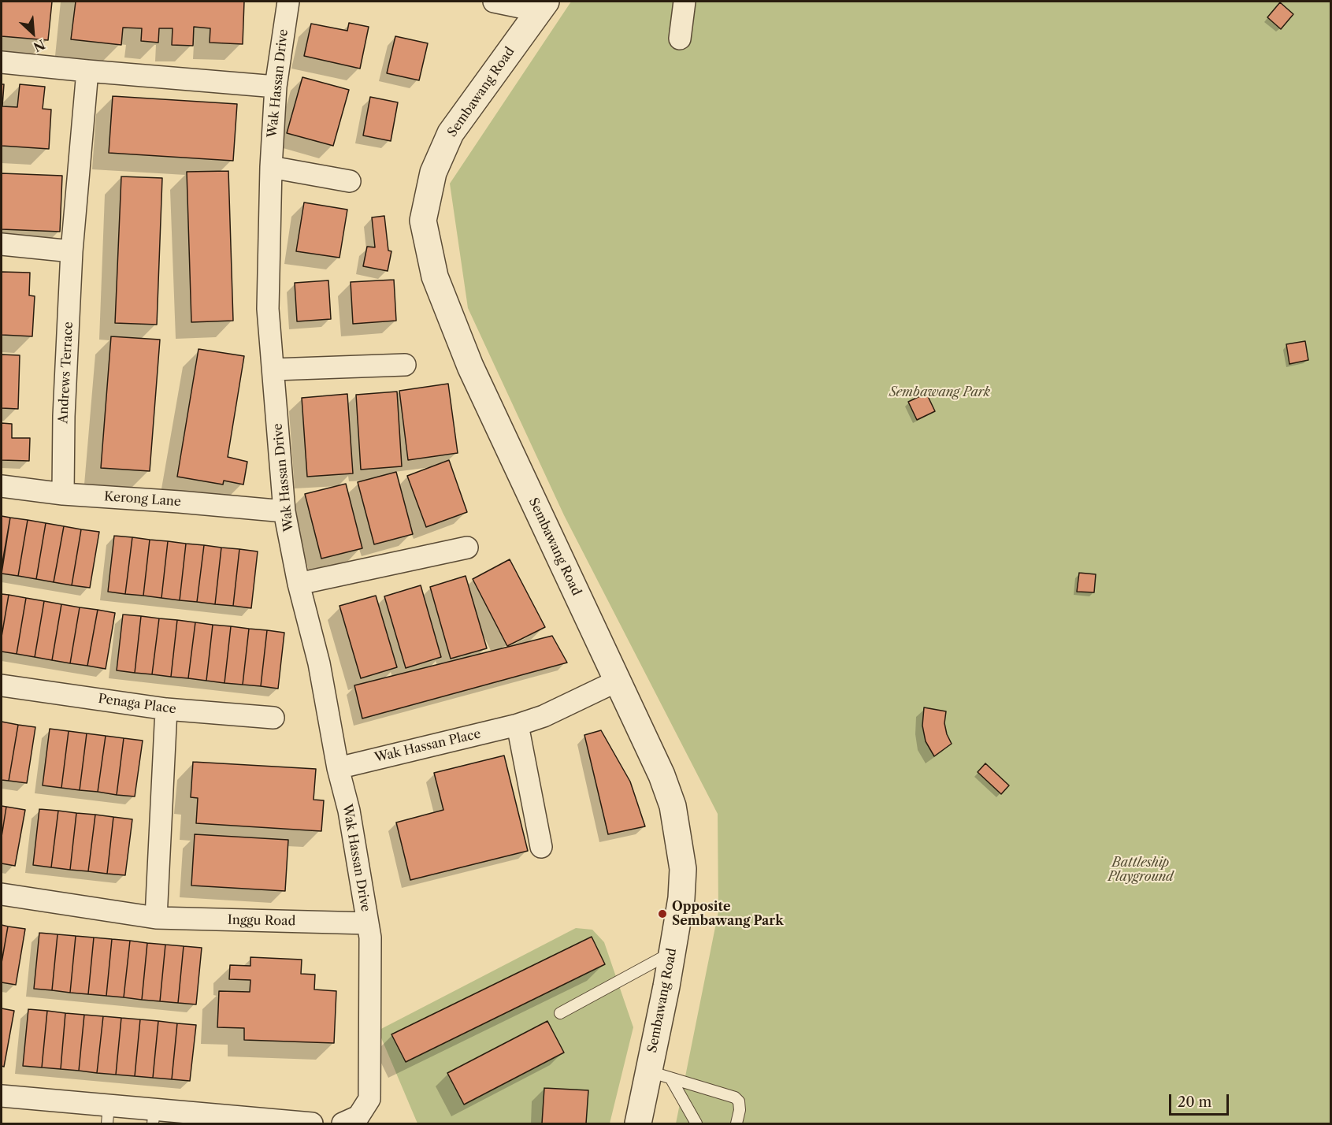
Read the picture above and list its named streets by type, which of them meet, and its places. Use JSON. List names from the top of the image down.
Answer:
{
  "streets": {
    "street": [
      "Wak Hassan Drive",
      "Sembawang Road",
      "Andrews Terrace",
      "Kerong Lane",
      "Penaga Place",
      "Wak Hassan Place",
      "Inggu Road"
    ]
  },
  "crossings": [
    ["Wak Hassan Drive", "Kerong Lane"],
    ["Wak Hassan Drive", "Wak Hassan Place"],
    ["Wak Hassan Drive", "Inggu Road"],
    ["Sembawang Road", "Wak Hassan Place"],
    ["Andrews Terrace", "Kerong Lane"]
  ],
  "parks": ["Sembawang Park", "Battleship Playground"],
  "places": ["Opposite Sembawang Park"],
  "scale_bar": "20 m",
  "north": "bottom right"
}
